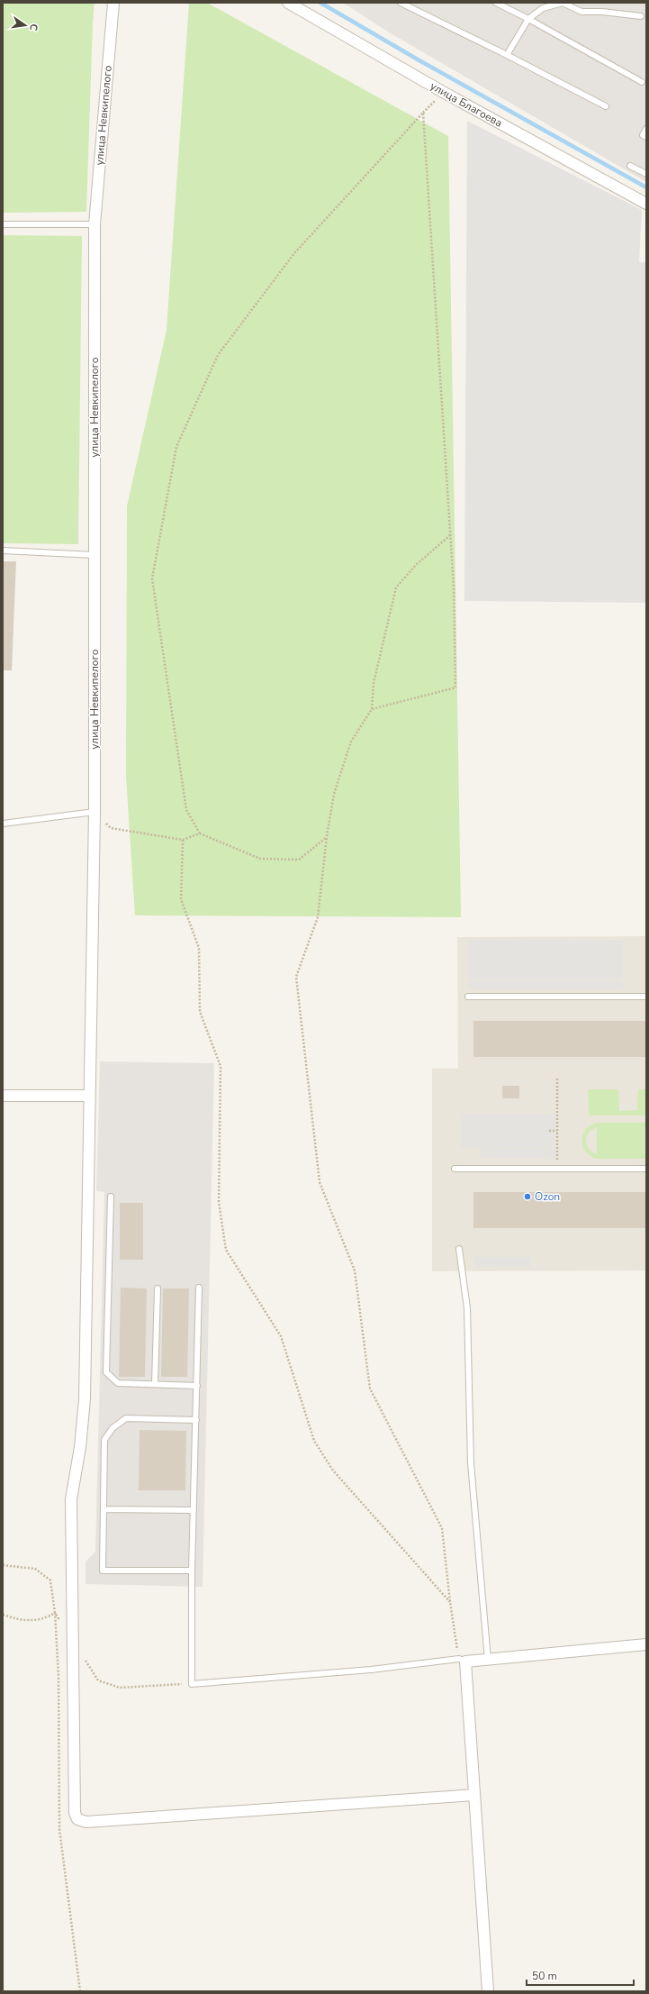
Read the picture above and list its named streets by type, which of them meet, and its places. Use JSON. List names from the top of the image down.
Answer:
{
  "streets": {
    "street": ["улица Благоева", "улица Невкипелого"]
  },
  "places": ["Ozon"],
  "scale_bar": "50 m",
  "north": "right"
}
